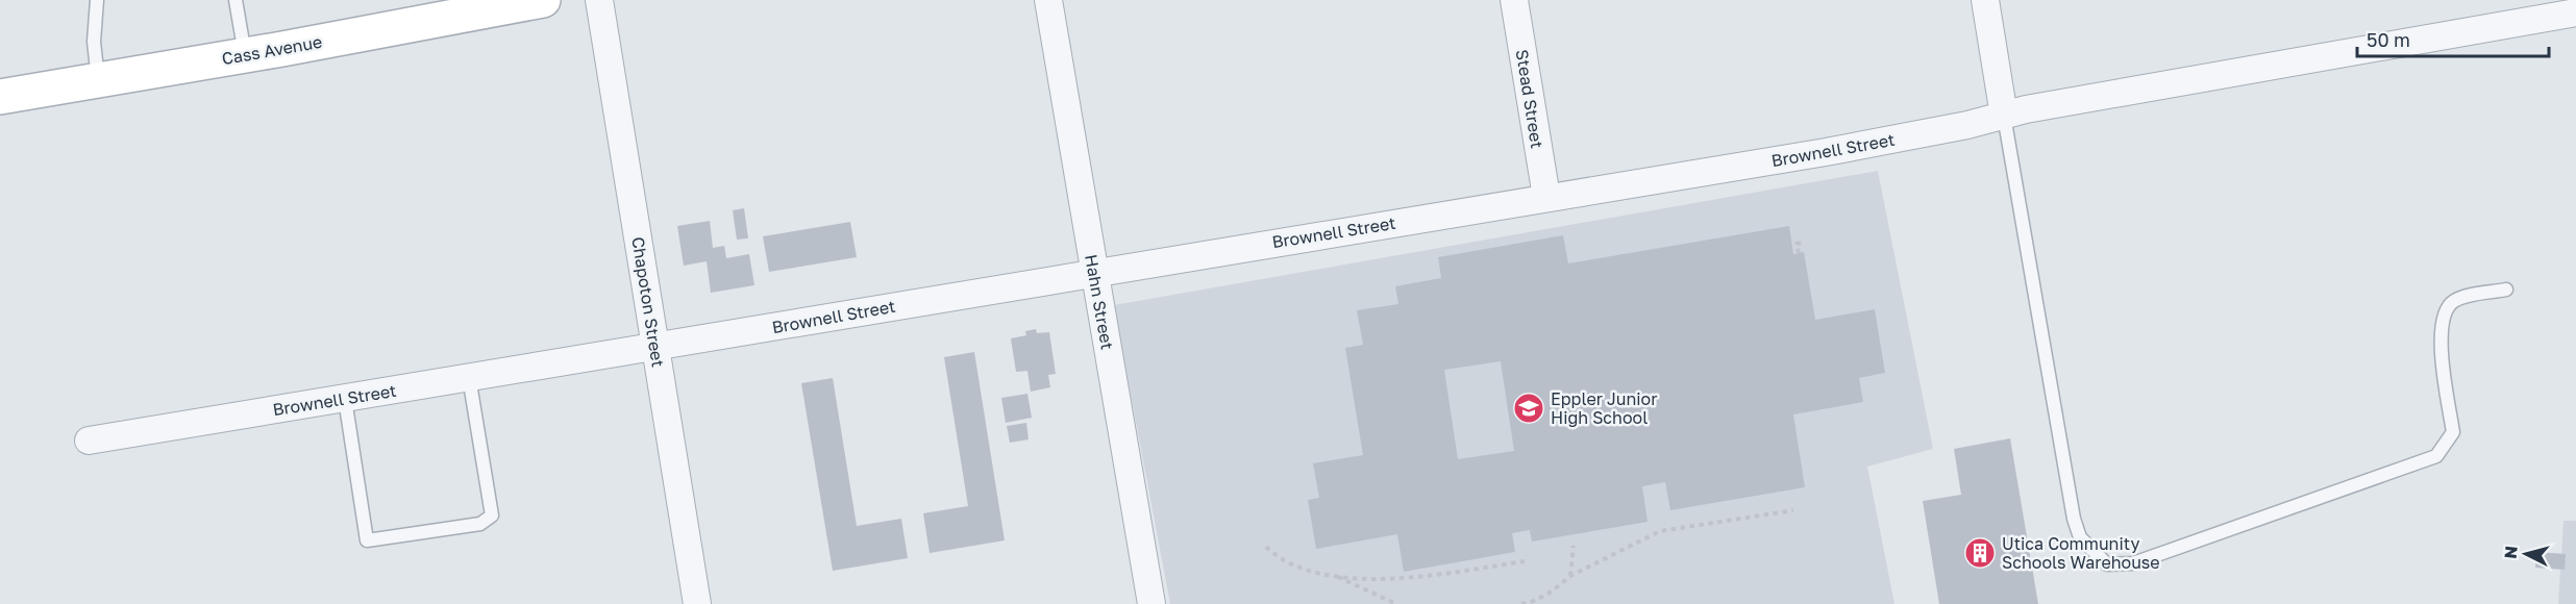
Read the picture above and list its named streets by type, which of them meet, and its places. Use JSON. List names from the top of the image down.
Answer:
{
  "streets": {
    "street": [
      "Cass Avenue",
      "Stead Street",
      "Brownell Street",
      "Chapoton Street",
      "Hahn Street"
    ]
  },
  "crossings": [
    ["Stead Street", "Brownell Street"],
    ["Brownell Street", "Chapoton Street"],
    ["Brownell Street", "Hahn Street"]
  ],
  "places": {
    "school or university": ["Eppler Junior High School"],
    "building": ["Utica Community Schools Warehouse"]
  },
  "scale_bar": "50 m",
  "north": "left"
}
